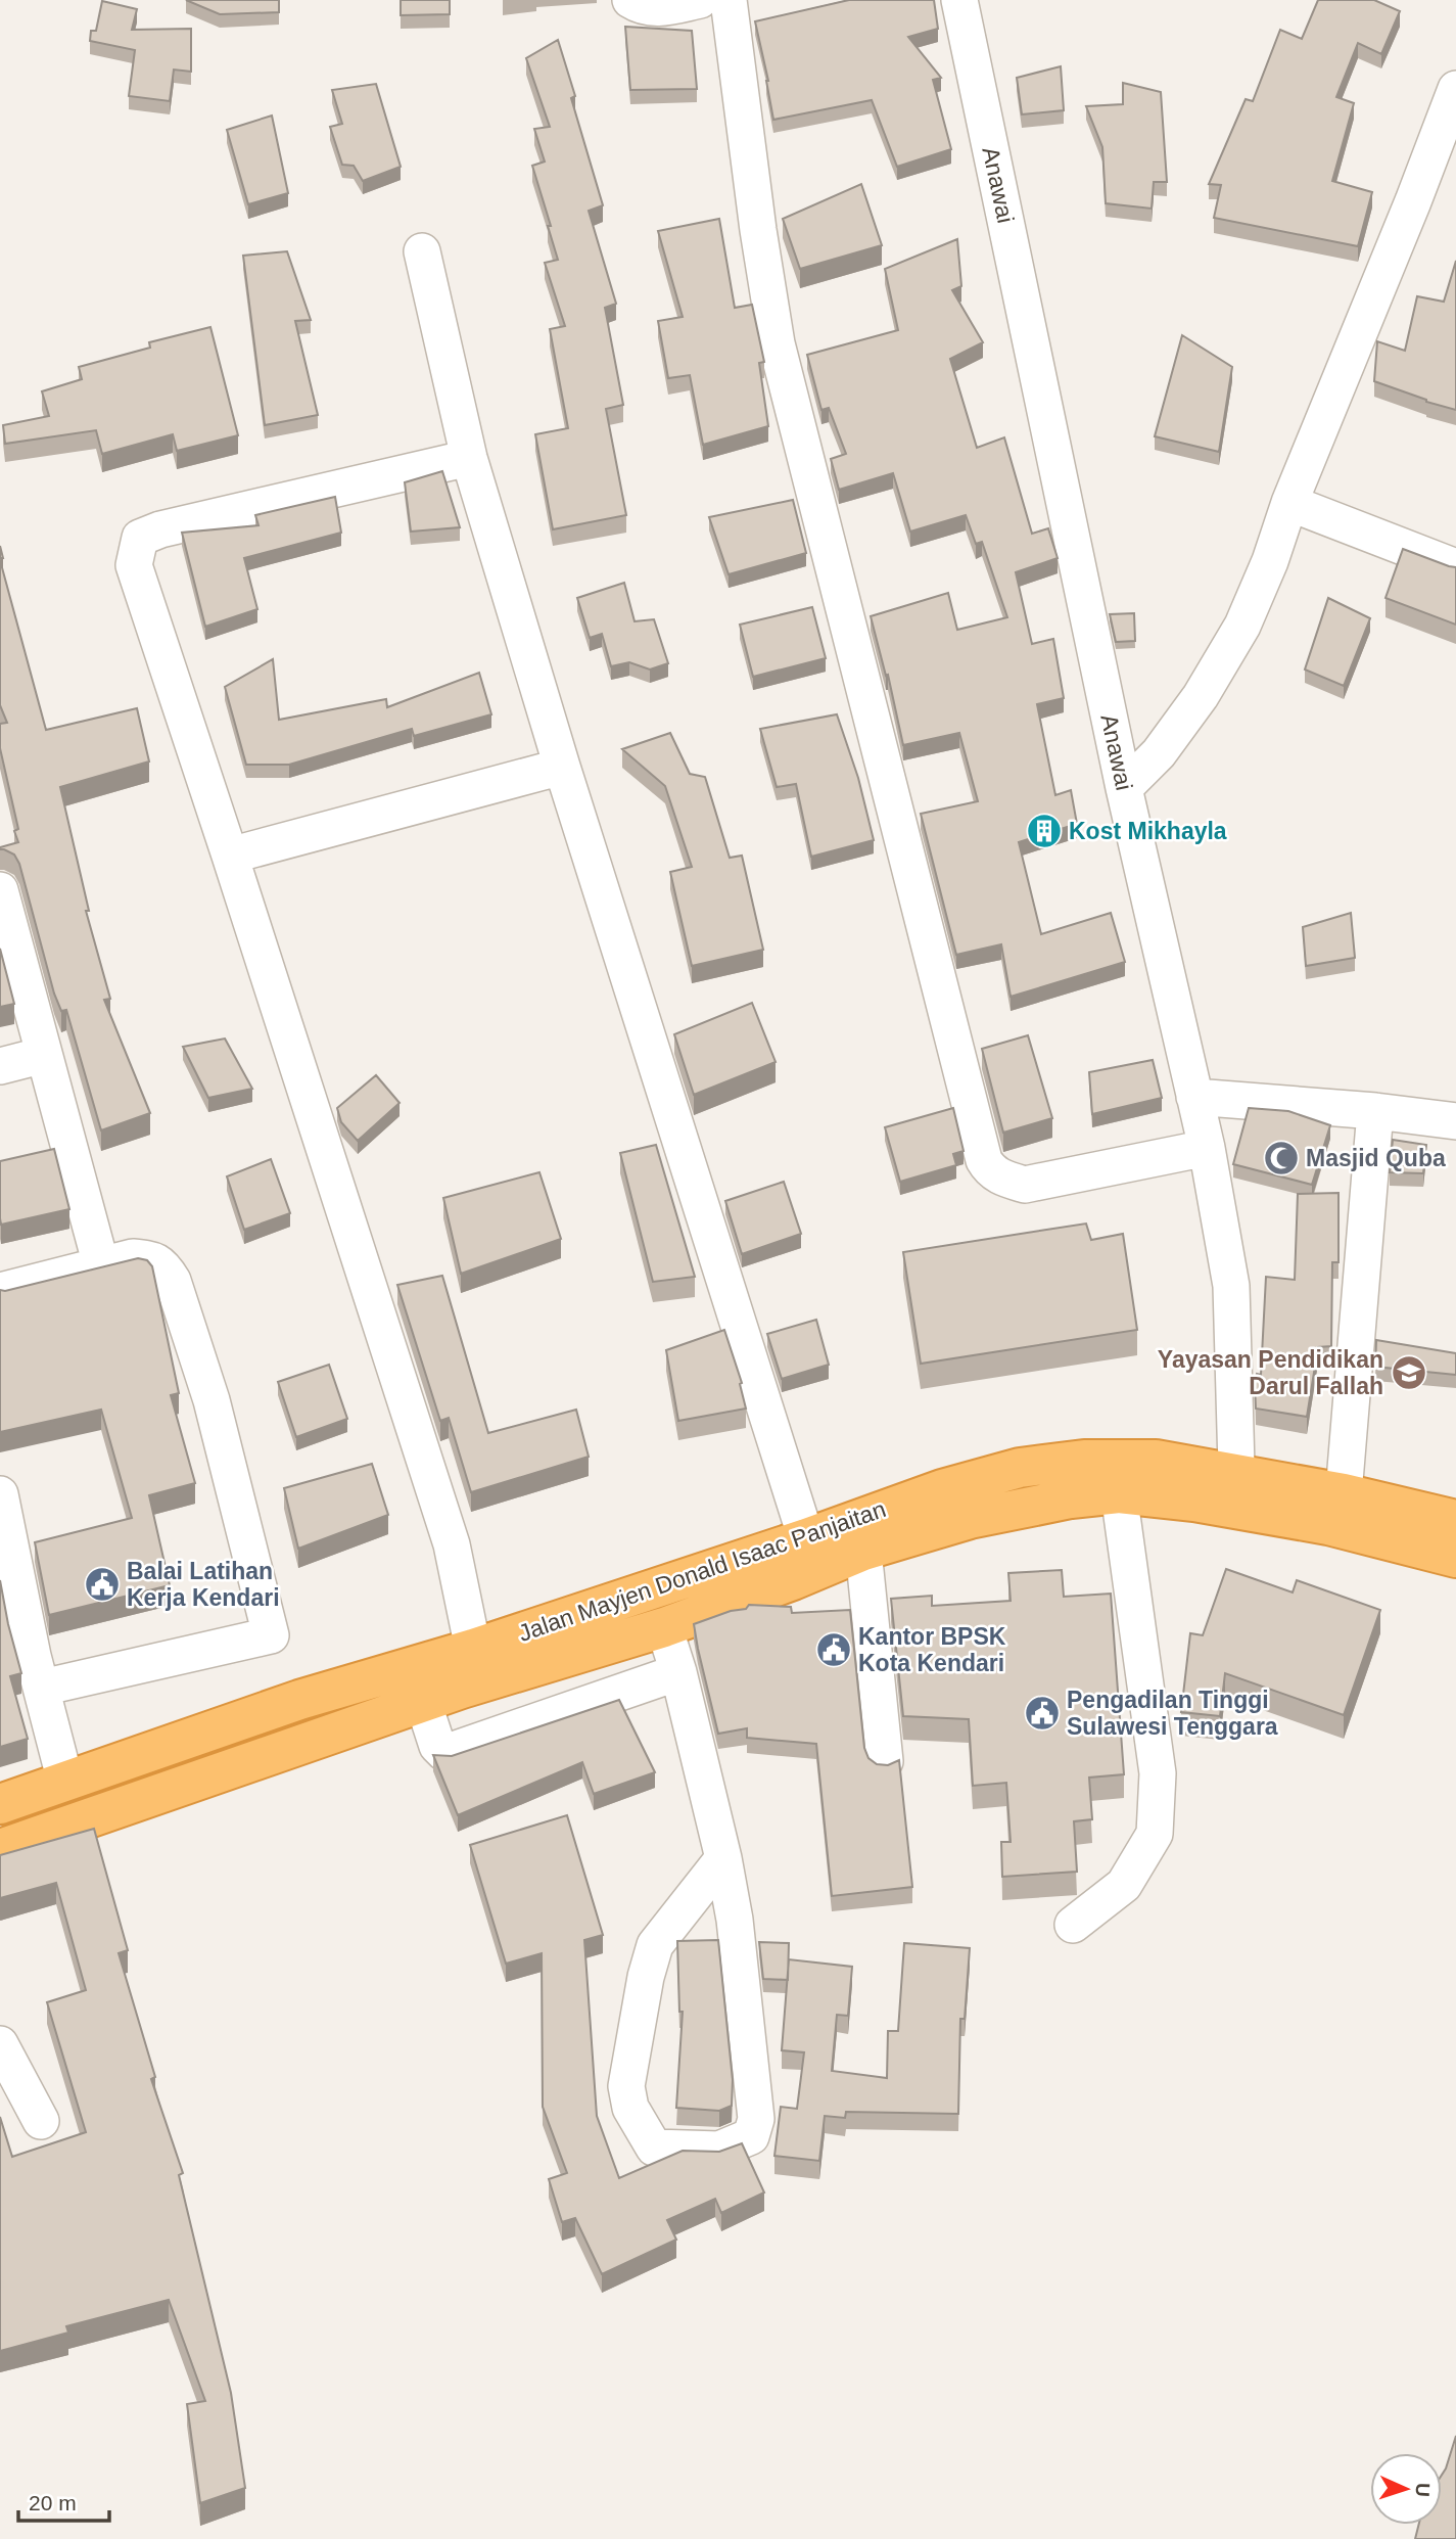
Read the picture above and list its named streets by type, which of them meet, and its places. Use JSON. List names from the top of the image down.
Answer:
{
  "streets": {
    "highway": ["Jalan Mayjen Donald Isaac Panjaitan"],
    "street": ["Anawai"]
  },
  "crossings": [
    ["Anawai", "Jalan Mayjen Donald Isaac Panjaitan"]
  ],
  "places": {
    "building": ["Kost Mikhayla"],
    "mosque": ["Masjid Quba"],
    "school or university": ["Yayasan Pendidikan Darul Fallah"],
    "public building": ["Balai Latihan Kerja Kendari", "Kantor BPSK Kota Kendari", "Pengadilan Tinggi Sulawesi Tenggara"]
  },
  "scale_bar": "20 m",
  "north": "right"
}
